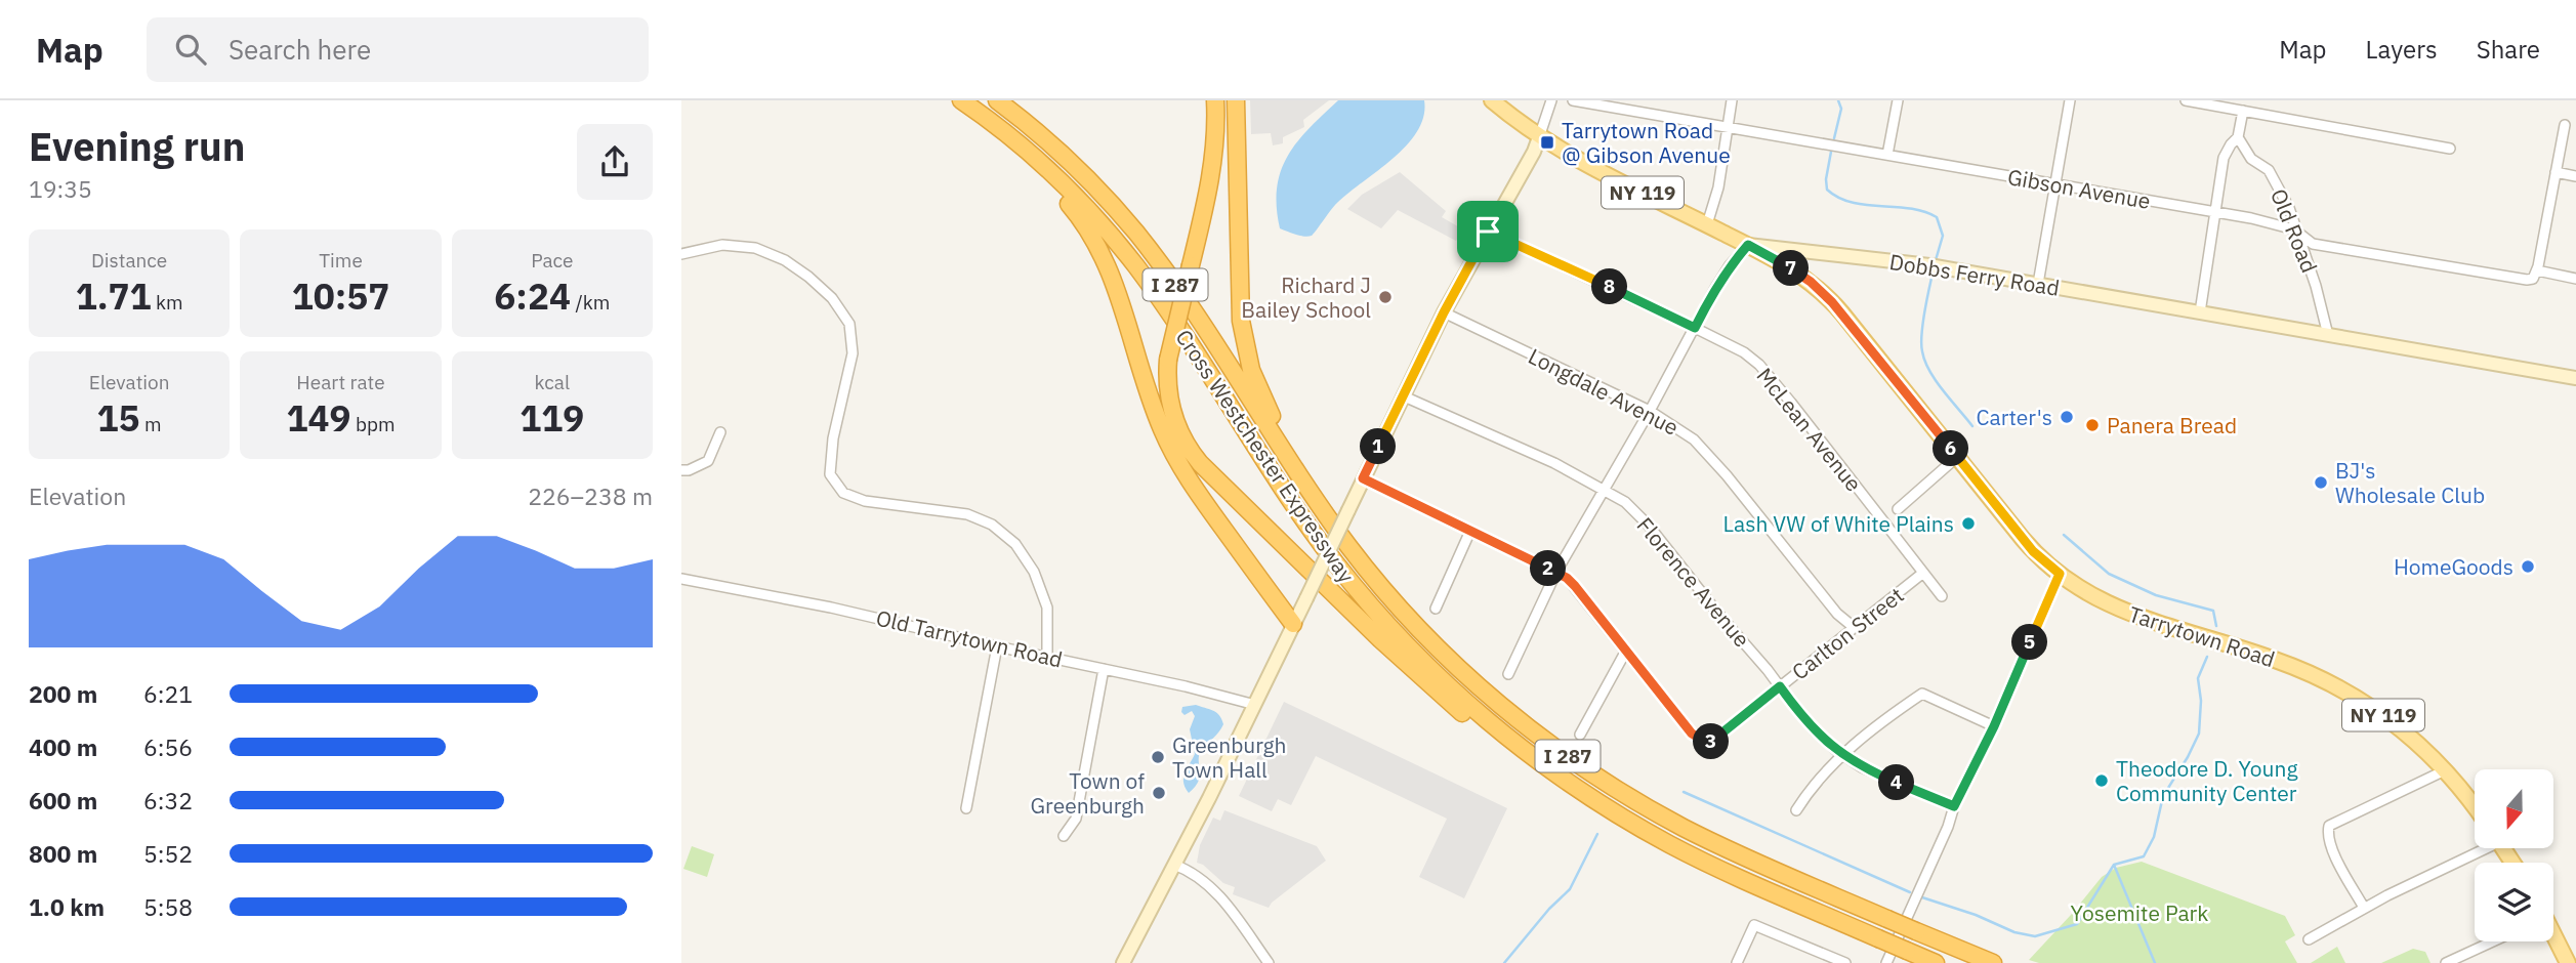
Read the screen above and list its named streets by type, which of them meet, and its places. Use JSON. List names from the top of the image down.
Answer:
{
  "streets": {
    "highway": ["I 287", "Cross Westchester Expressway"],
    "main road": ["NY 119", "Dobbs Ferry Road", "Tarrytown Road"],
    "street": [
      "Gibson Avenue",
      "Old Road",
      "Longdale Avenue",
      "McLean Avenue",
      "Florence Avenue",
      "Carlton Street",
      "Old Tarrytown Road"
    ]
  },
  "crossings": [
    ["Gibson Avenue", "Old Road"],
    ["Old Road", "Dobbs Ferry Road"],
    ["Dobbs Ferry Road", "Tarrytown Road"],
    ["Longdale Avenue", "Carlton Street"],
    ["McLean Avenue", "Carlton Street"],
    ["Florence Avenue", "Carlton Street"]
  ],
  "parks": ["Yosemite Park"],
  "places": {
    "transit": ["Tarrytown Road @ Gibson Avenue"],
    "other": [
      "Richard J Bailey School",
      "Carter's",
      "Panera Bread",
      "BJ's Wholesale Club",
      "Lash VW of White Plains",
      "HomeGoods",
      "Greenburgh Town Hall",
      "Theodore D. Young Community Center",
      "Town of Greenburgh"
    ]
  },
  "north": "bottom",
  "page": {
    "header": "Map",
    "search": "Search here",
    "nav": ["Map", "Layers", "Share"],
    "heading": ["Evening run", "19:35"],
    "stats": [
      ["Distance", "1.71 km"],
      ["Time", "10:57"],
      ["Pace", "6:24 /km"],
      ["Elevation", "15 m"],
      ["Heart rate", "149 bpm"],
      ["kcal", "119"]
    ],
    "pins": [
      "7",
      "8",
      "1",
      "6",
      "2",
      "5",
      "3",
      "4"
    ],
    "chart": ["Elevation", "226–238 m"],
    "list": [
      {
        "name": "200 m",
        "note": "6:21"
      },
      {
        "name": "400 m",
        "note": "6:56"
      },
      {
        "name": "600 m",
        "note": "6:32"
      },
      {
        "name": "800 m",
        "note": "5:52"
      },
      {
        "name": "1.0 km",
        "note": "5:58"
      }
    ]
  }
}
